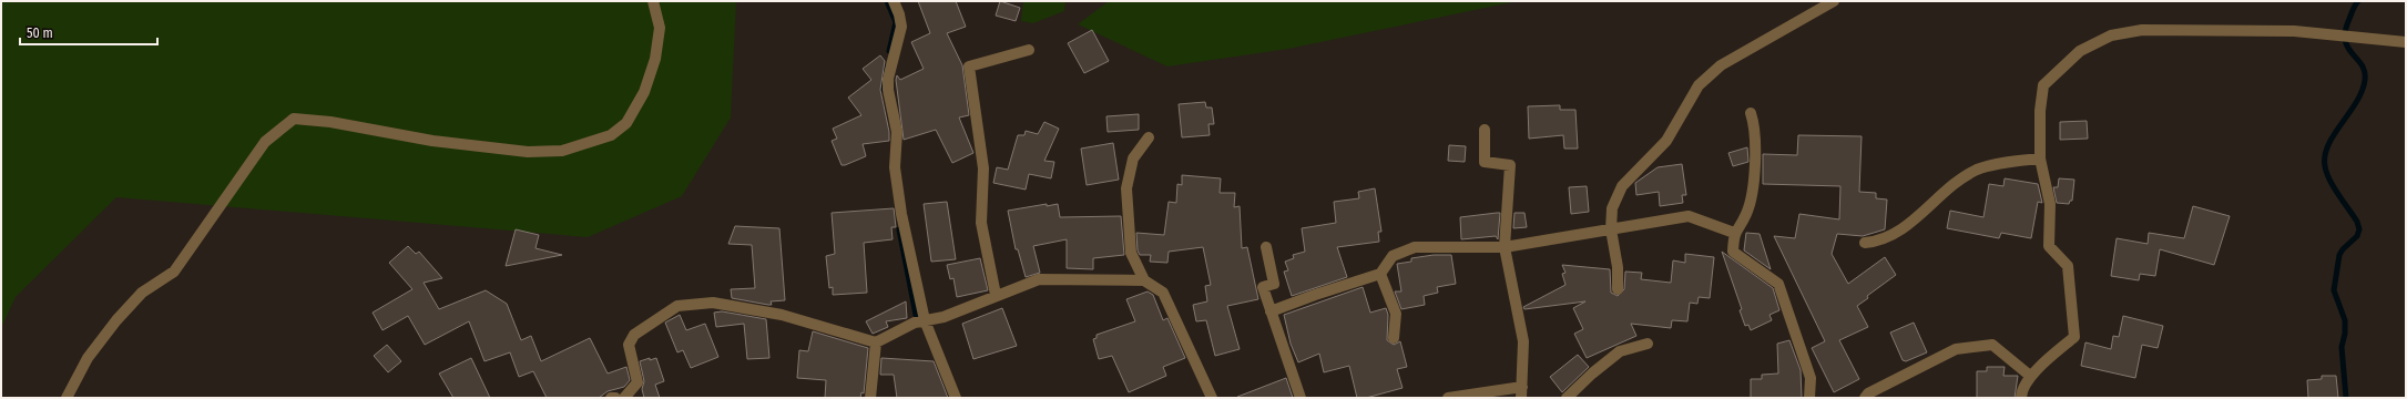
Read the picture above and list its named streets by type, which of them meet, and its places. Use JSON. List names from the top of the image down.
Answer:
{
  "scale_bar": "50 m"
}
